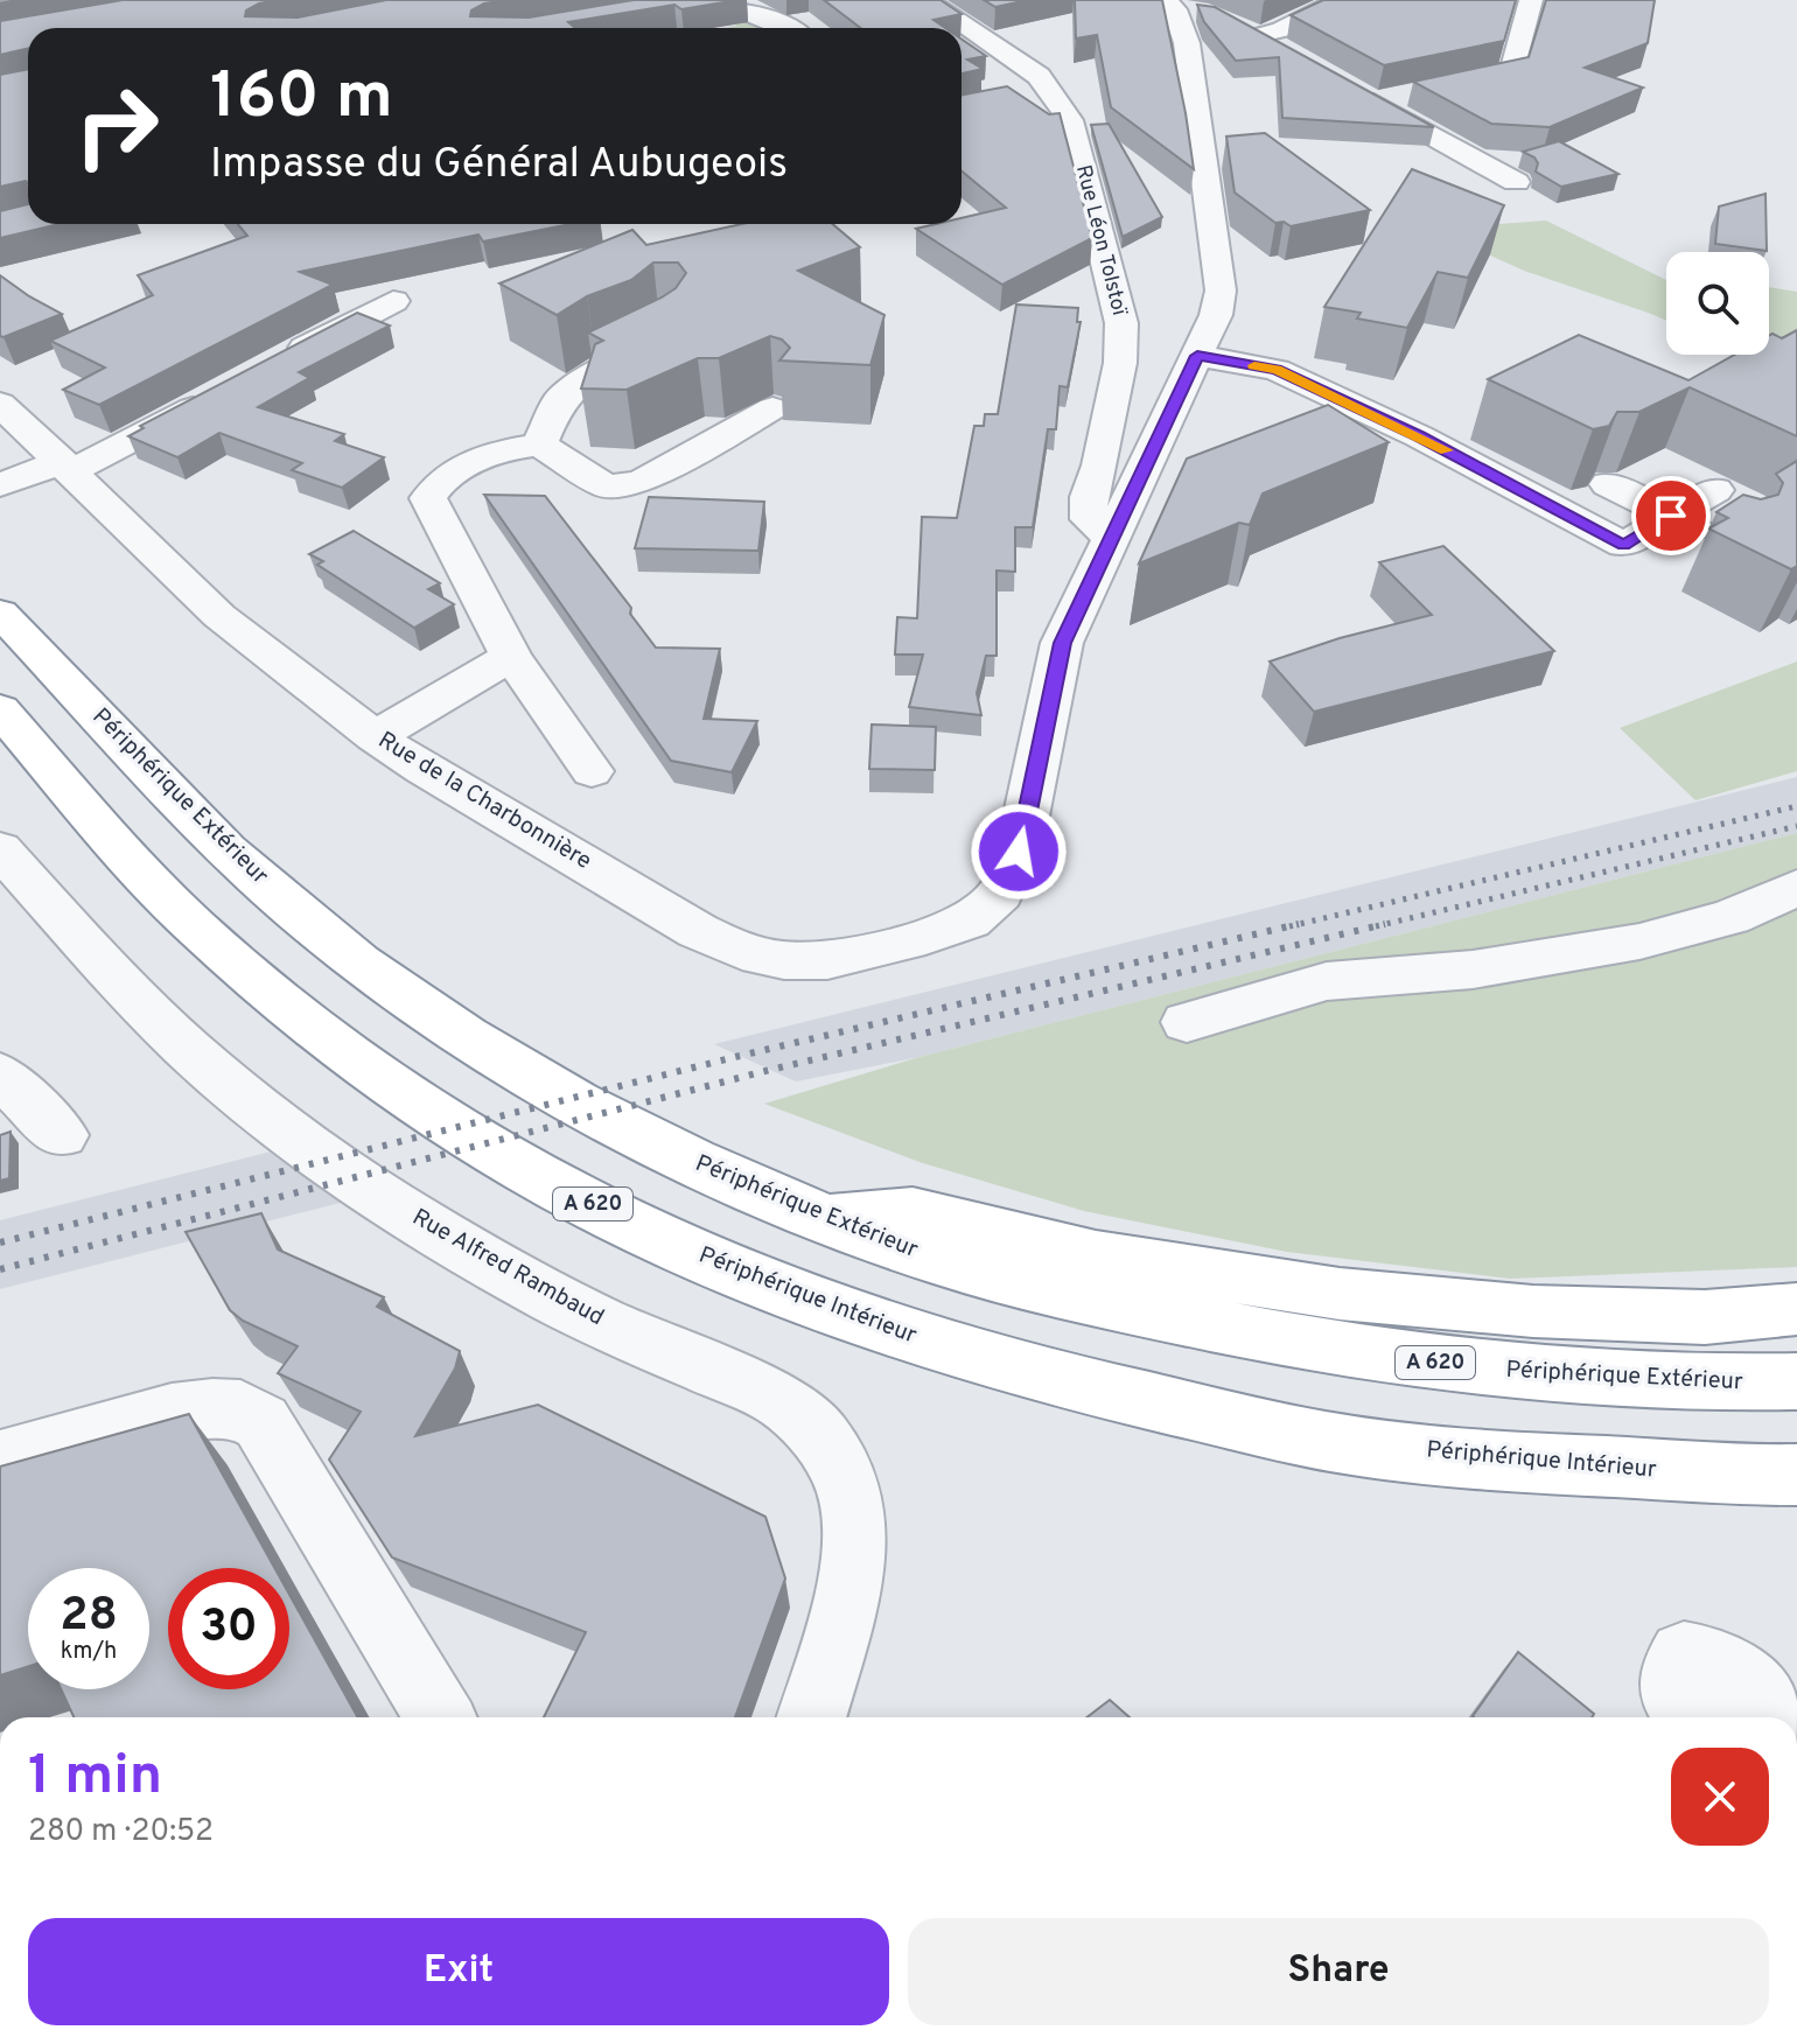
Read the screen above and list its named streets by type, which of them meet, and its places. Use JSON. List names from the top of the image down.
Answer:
{
  "streets": {
    "highway": ["Périphérique Extérieur", "A 620", "Périphérique Intérieur"],
    "street": ["Rue Léon Tolstoï", "Rue de la Charbonnière", "Rue Alfred Rambaud"]
  },
  "crossings": [
    ["Rue Léon Tolstoï", "Rue de la Charbonnière"]
  ],
  "page": {
    "turn": ["160 m", "Impasse du Général Aubugeois"],
    "speed": "28 km/h",
    "limit": "30",
    "heading": ["1 min", "280 m · 20:52"],
    "buttons": ["Exit", "Share"]
  }
}
